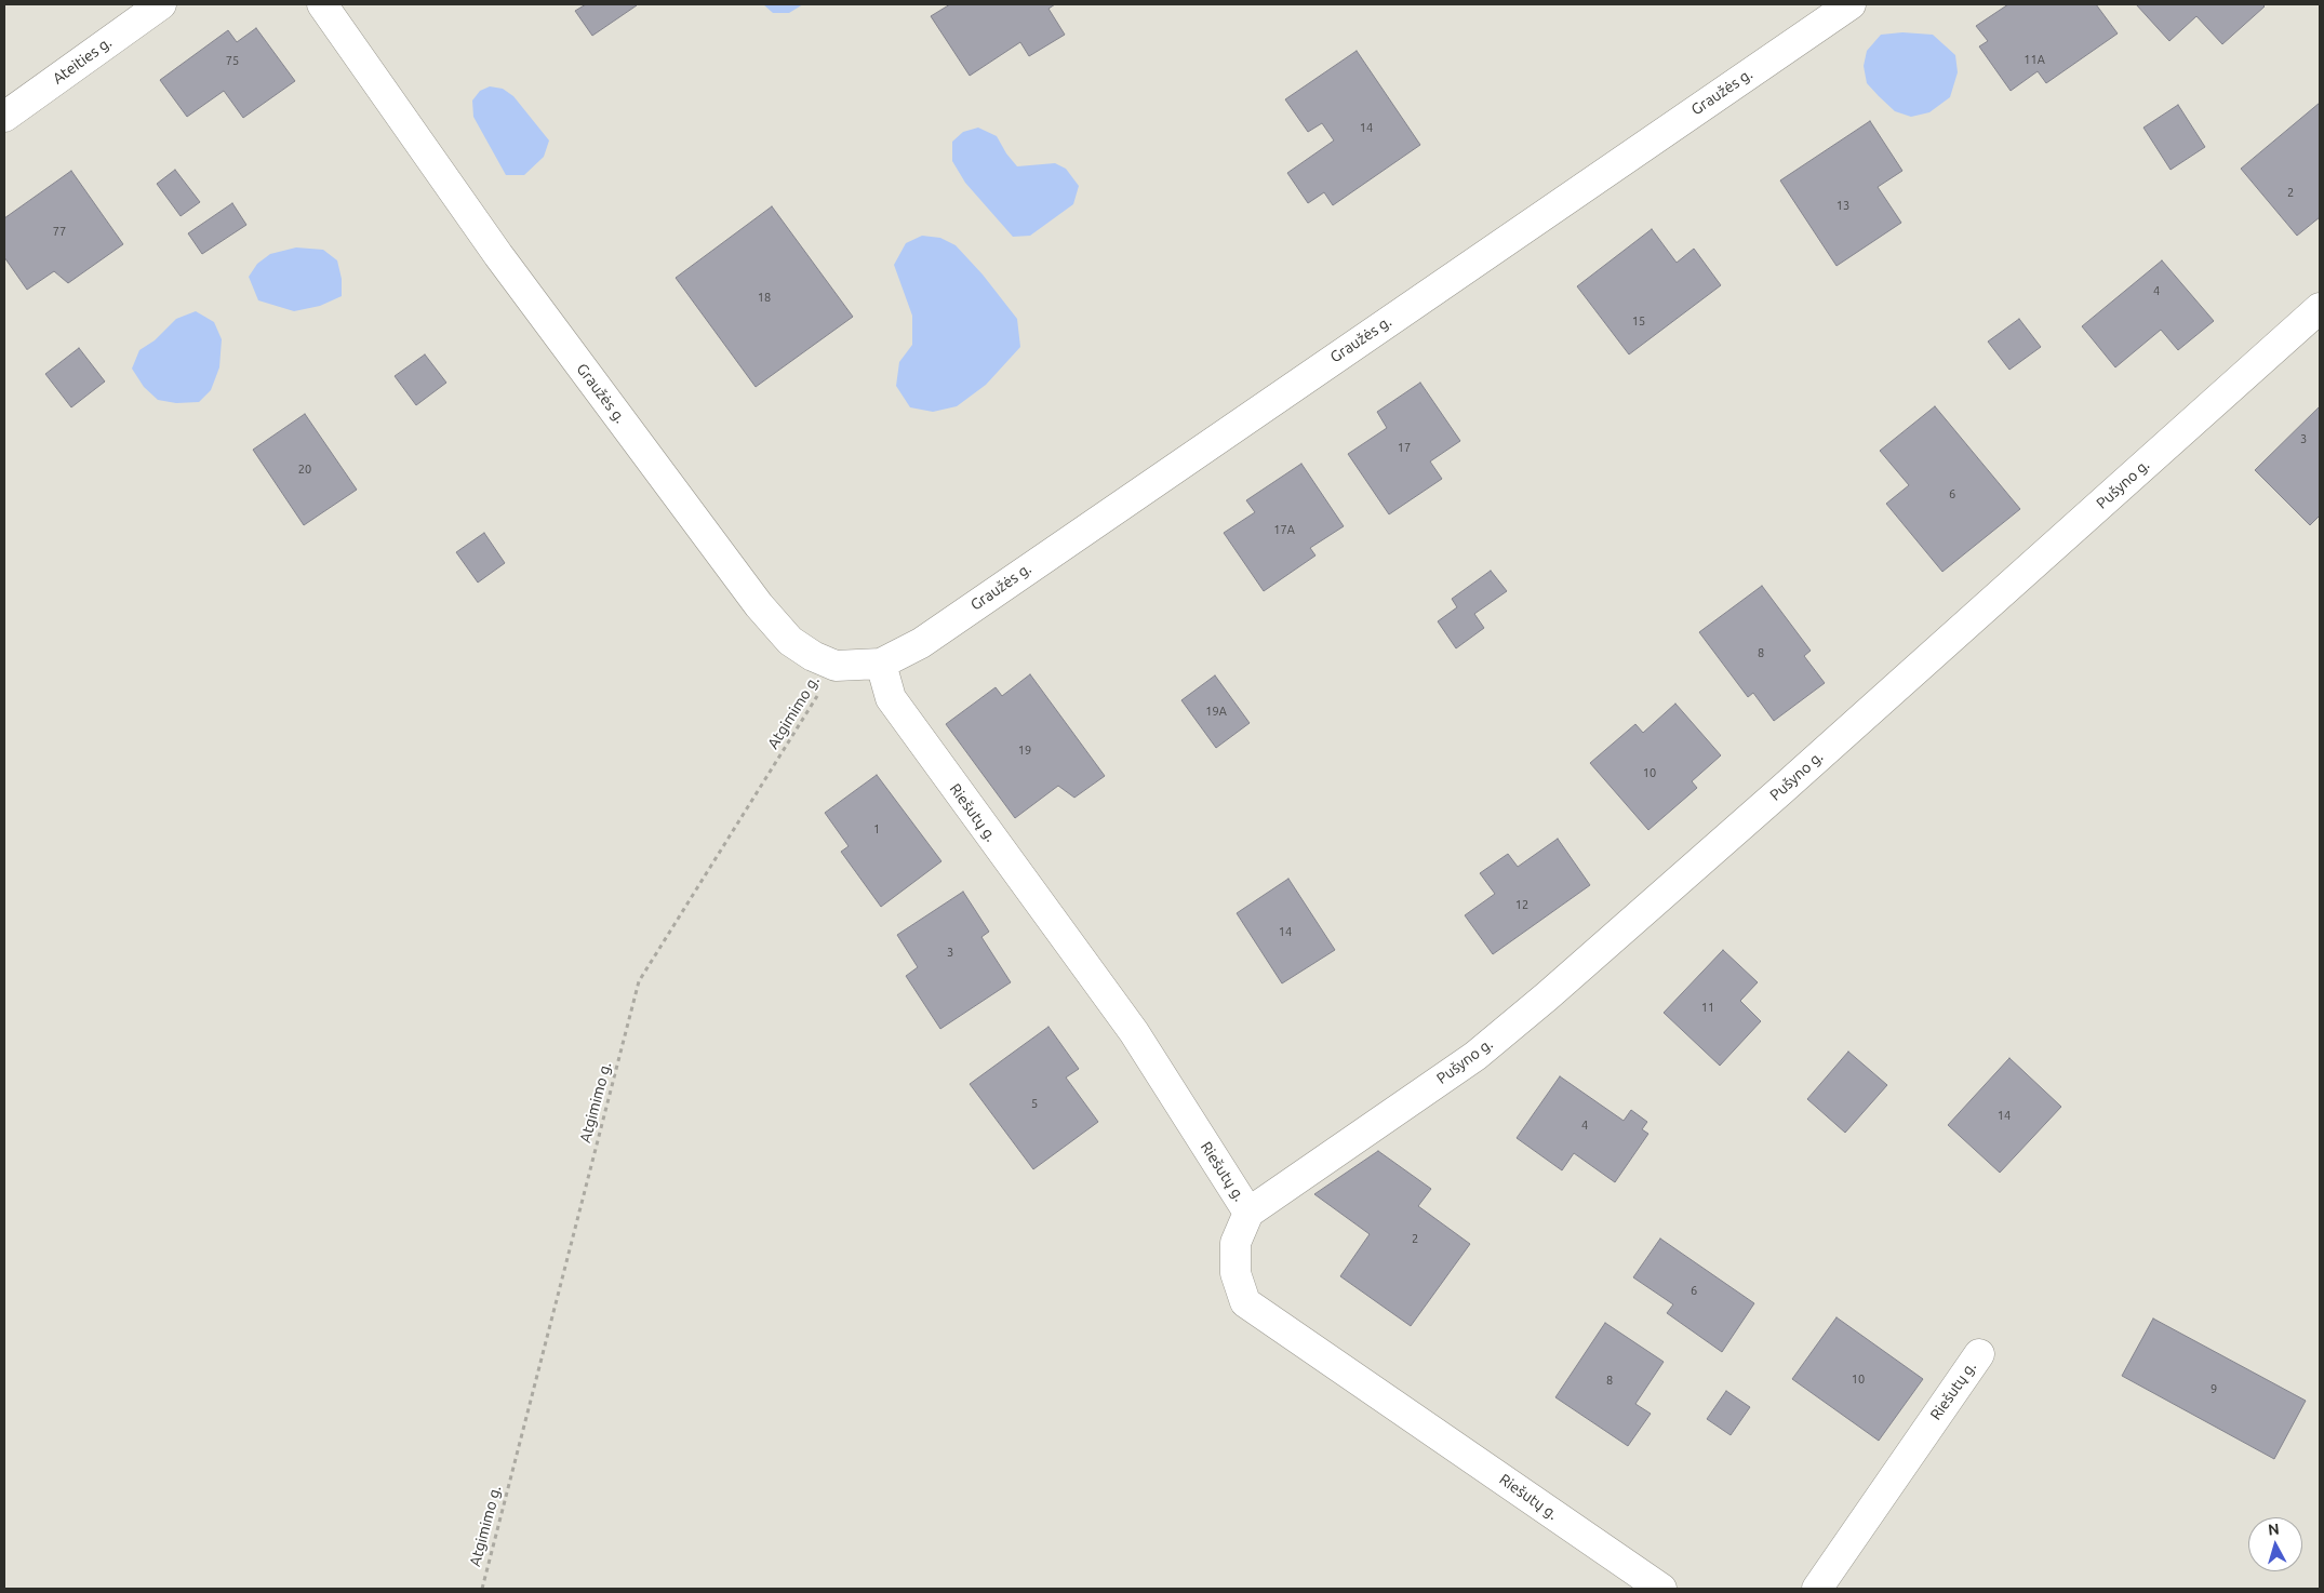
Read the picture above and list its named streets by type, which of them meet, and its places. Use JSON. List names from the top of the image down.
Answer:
{
  "streets": {
    "street": [
      "Ateities g.",
      "Graužės g.",
      "Pušyno g.",
      "Riešutų g."
    ],
    "path": ["Atgimimo g."]
  },
  "crossings": [
    ["Graužės g.", "Atgimimo g."],
    ["Graužės g.", "Riešutų g."],
    ["Pušyno g.", "Riešutų g."]
  ],
  "house_numbers": [
    "11A",
    "75",
    "14",
    "2",
    "13",
    "77",
    "4",
    "18",
    "15",
    "3",
    "17",
    "20",
    "6",
    "17A",
    "8",
    "19A",
    "19",
    "10",
    "1",
    "12",
    "14",
    "3",
    "11",
    "5",
    "14",
    "4",
    "2",
    "6",
    "10",
    "8",
    "9"
  ],
  "north": "top"
}
